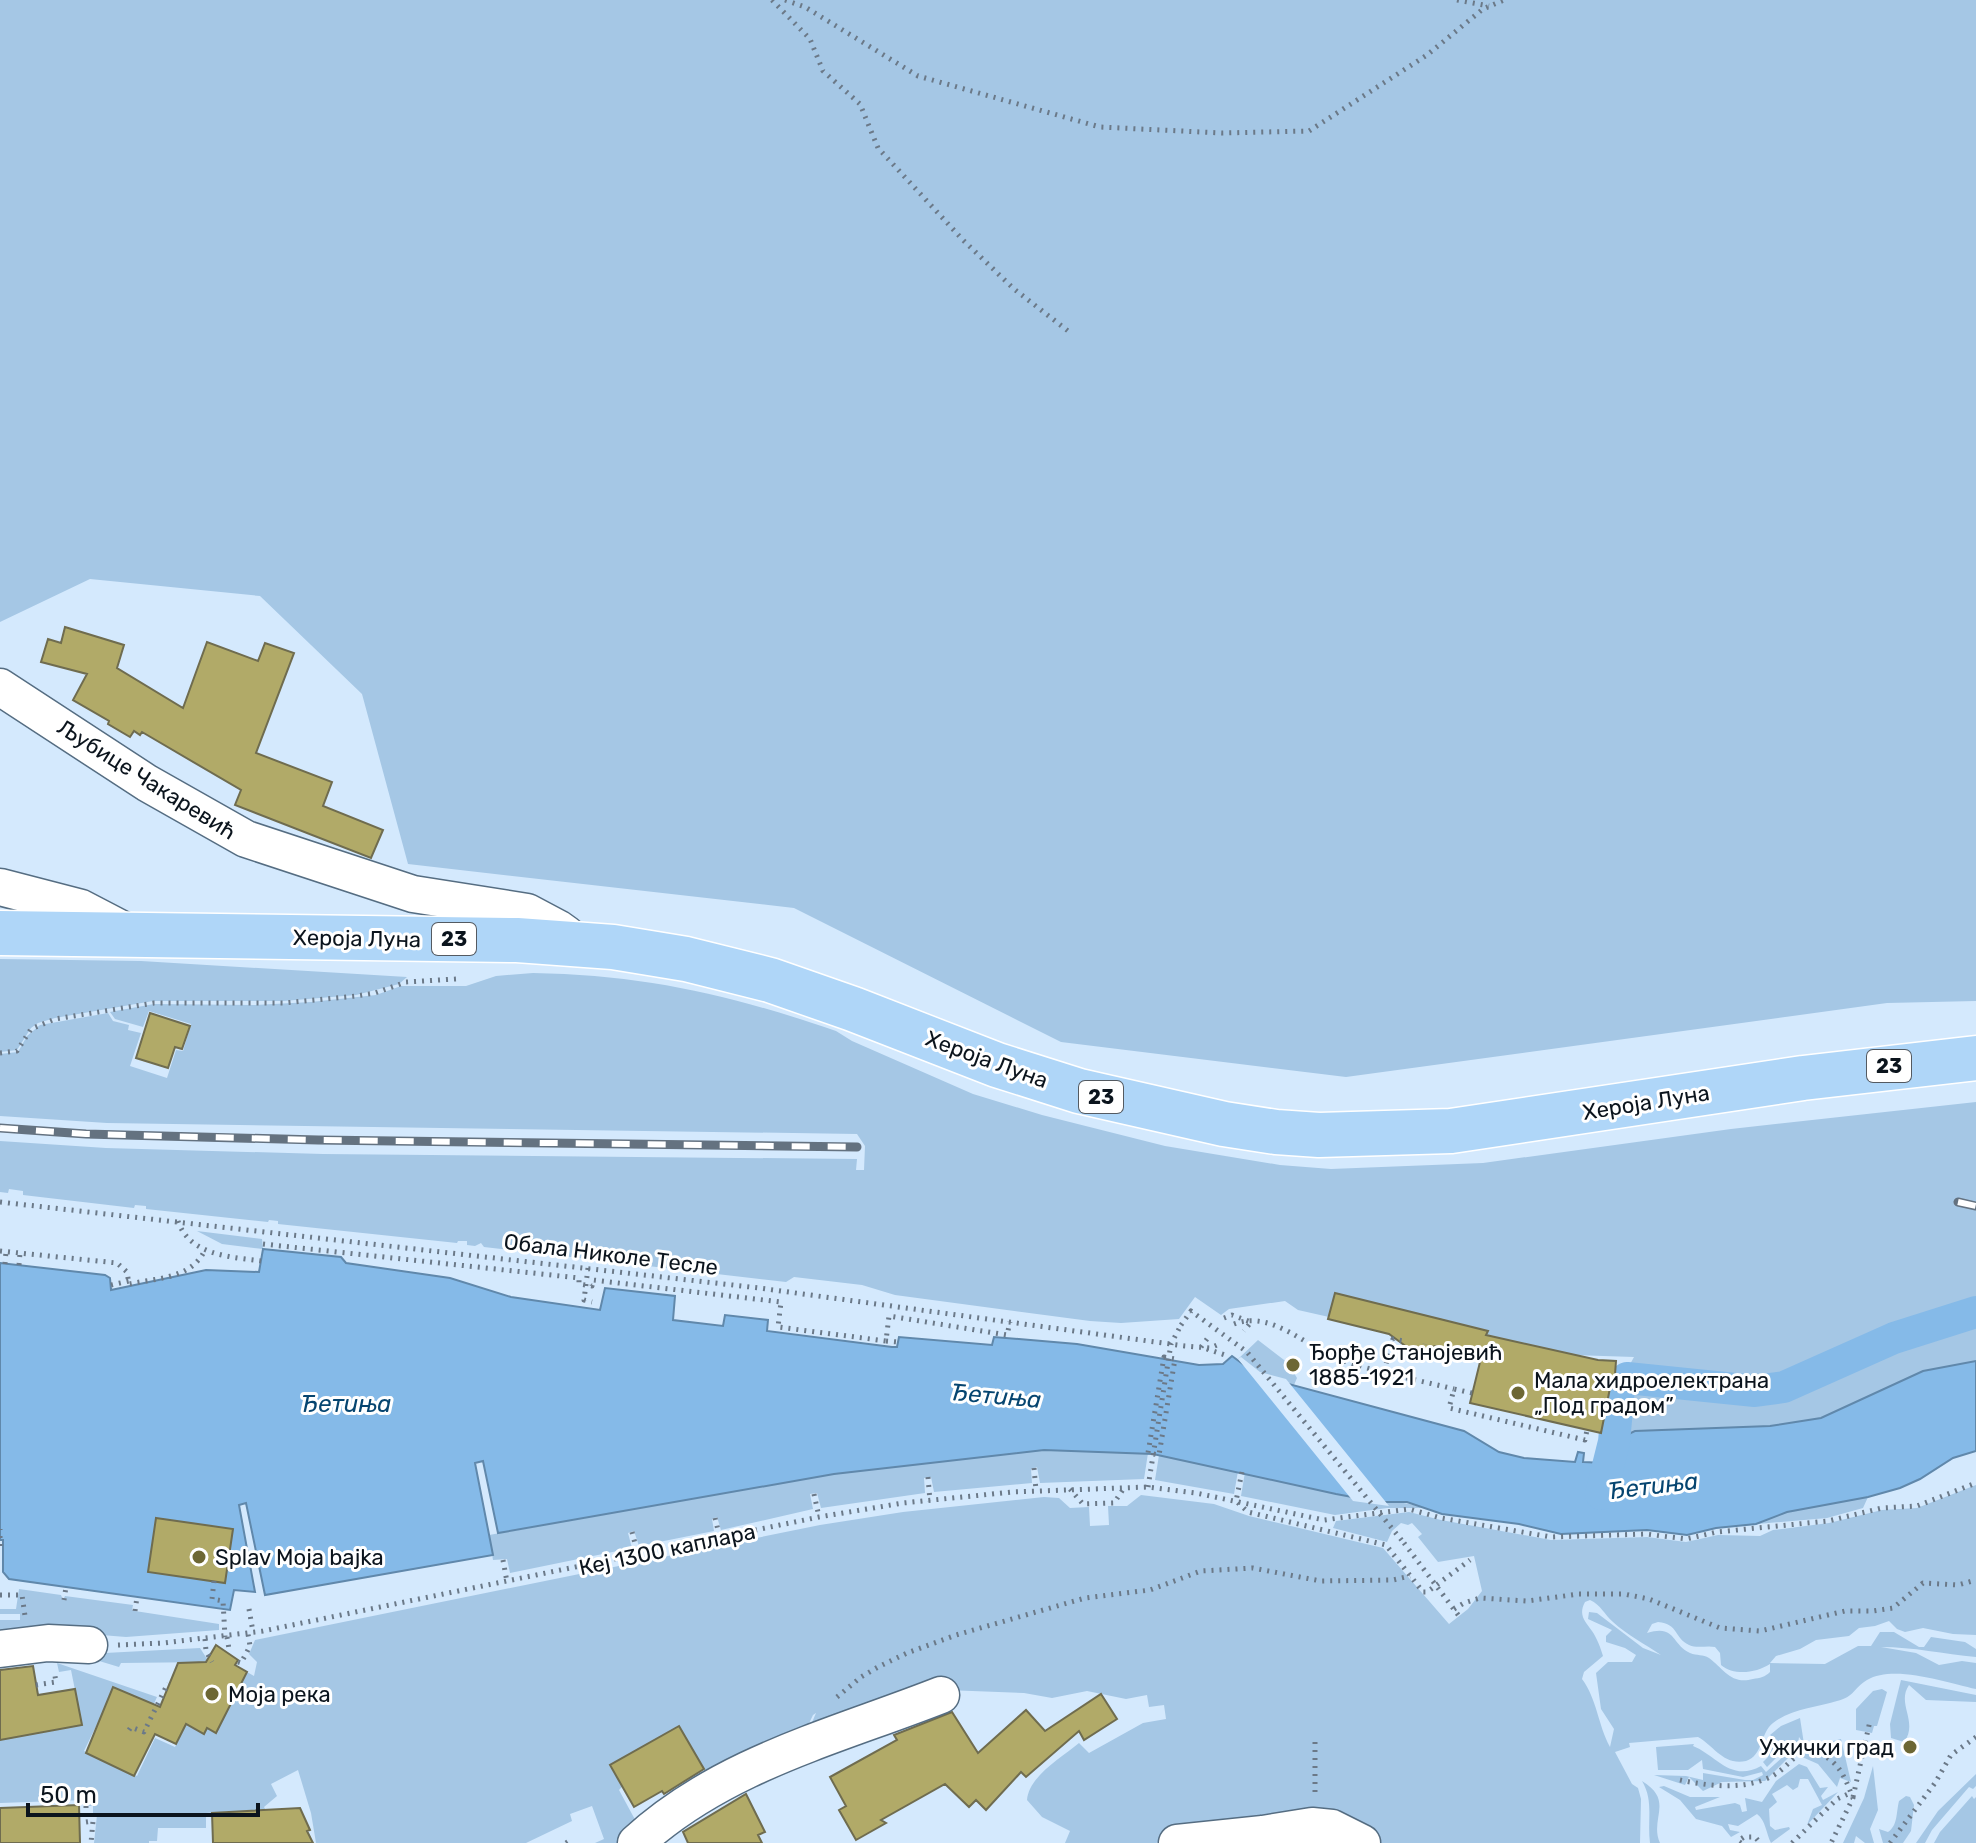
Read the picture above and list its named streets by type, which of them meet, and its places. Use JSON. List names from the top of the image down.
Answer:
{
  "streets": {
    "main road": ["Хероја Луна", "23"],
    "street": ["Љубице Чакаревић"],
    "path": ["Обала Николе Тесле", "Кеј 1300 каплара"]
  },
  "crossings": [
    ["Љубице Чакаревић", "Хероја Луна"]
  ],
  "water": ["Ђетиња"],
  "places": [
    "Ђорђе Станојевић 1885-1921",
    "Мала хидроелектрана „Под градом”",
    "Splav Moja bajka",
    "Моја река",
    "Ужички град"
  ],
  "scale_bar": "50 m"
}
